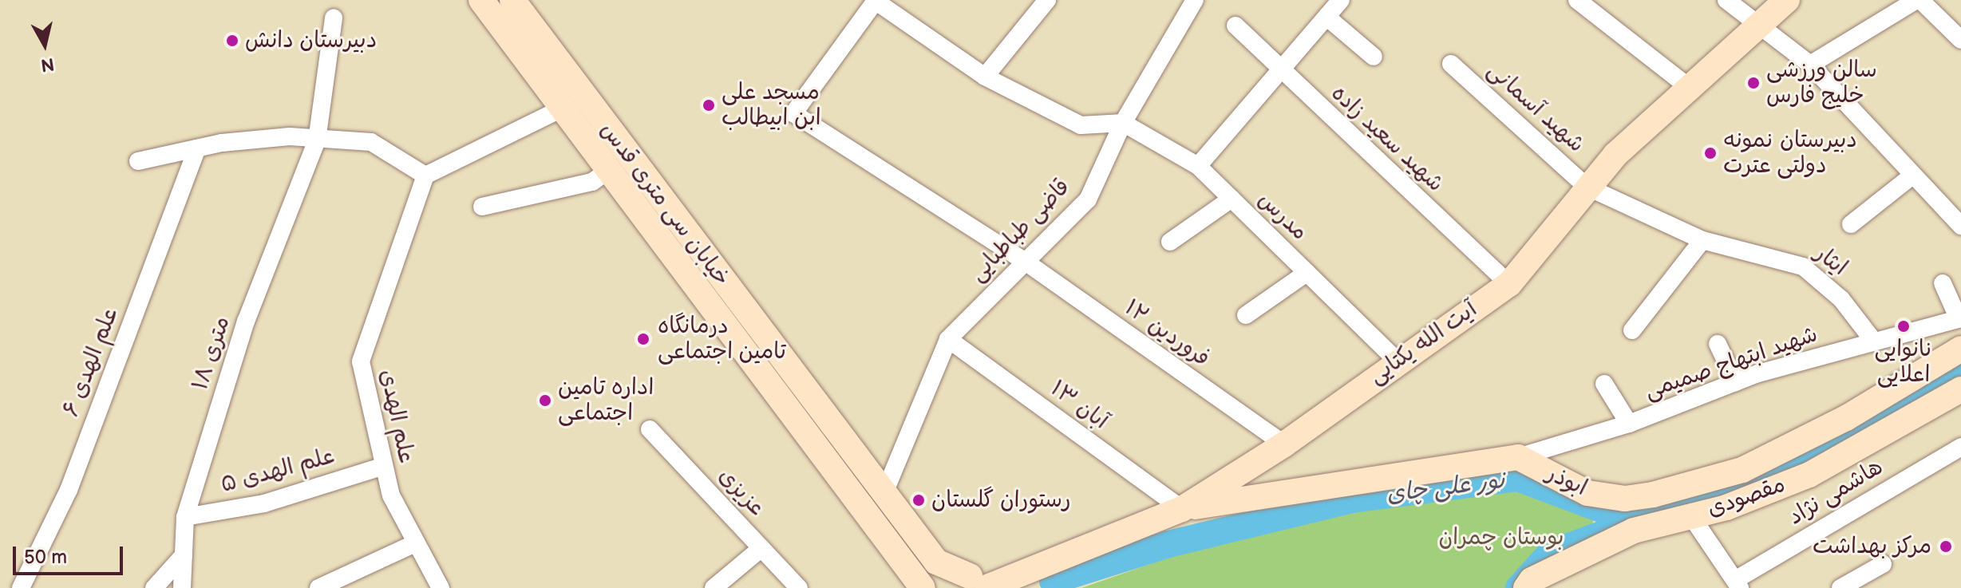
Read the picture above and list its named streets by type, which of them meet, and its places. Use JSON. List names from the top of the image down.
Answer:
{
  "streets": {
    "street": [
      "شهید آسمانی",
      "شهید سعید زاده",
      "خیابان سی متری قدس",
      "مدرس",
      "قاضی طباطبایی",
      "ایثار",
      "۱۲ فروردین",
      "آیت الله یکتایی",
      "۱۸ متری",
      "علم الهدی ۶",
      "شهید ابتهاج صمیمی",
      "۱۳ آبان",
      "علم الهدی",
      "علم الهدی ۵",
      "ابوذر",
      "عزیزی",
      "هاشمی نژاد",
      "مقصودی"
    ]
  },
  "crossings": [
    ["شهید آسمانی", "ایثار"],
    ["شهید آسمانی", "آیت الله یکتایی"],
    ["شهید سعید زاده", "آیت الله یکتایی"],
    ["خیابان سی متری قدس", "قاضی طباطبایی"],
    ["خیابان سی متری قدس", "آیت الله یکتایی"],
    ["مدرس", "قاضی طباطبایی"],
    ["مدرس", "آیت الله یکتایی"],
    ["قاضی طباطبایی", "۱۲ فروردین"],
    ["قاضی طباطبایی", "۱۳ آبان"],
    ["ایثار", "آیت الله یکتایی"],
    ["ایثار", "شهید ابتهاج صمیمی"],
    ["۱۲ فروردین", "آیت الله یکتایی"],
    ["آیت الله یکتایی", "۱۳ آبان"],
    ["۱۸ متری", "علم الهدی ۵"],
    ["شهید ابتهاج صمیمی", "ابوذر"],
    ["علم الهدی", "علم الهدی ۵"]
  ],
  "water": ["نور علی چای"],
  "parks": ["بوستان چمران"],
  "places": [
    "دبیرستان دانش",
    "سالن ورزشی خلیج فارس",
    "مسجد علی ابن ابیطالب",
    "دبیرستان نمونه دولتی عترت",
    "نانوایی اعلایی",
    "درمانگاه تامین اجتماعی",
    "اداره تامین اجتماعی",
    "رستوران گلستان",
    "مرکز بهداشت"
  ],
  "scale_bar": "50 m",
  "north": "bottom"
}
